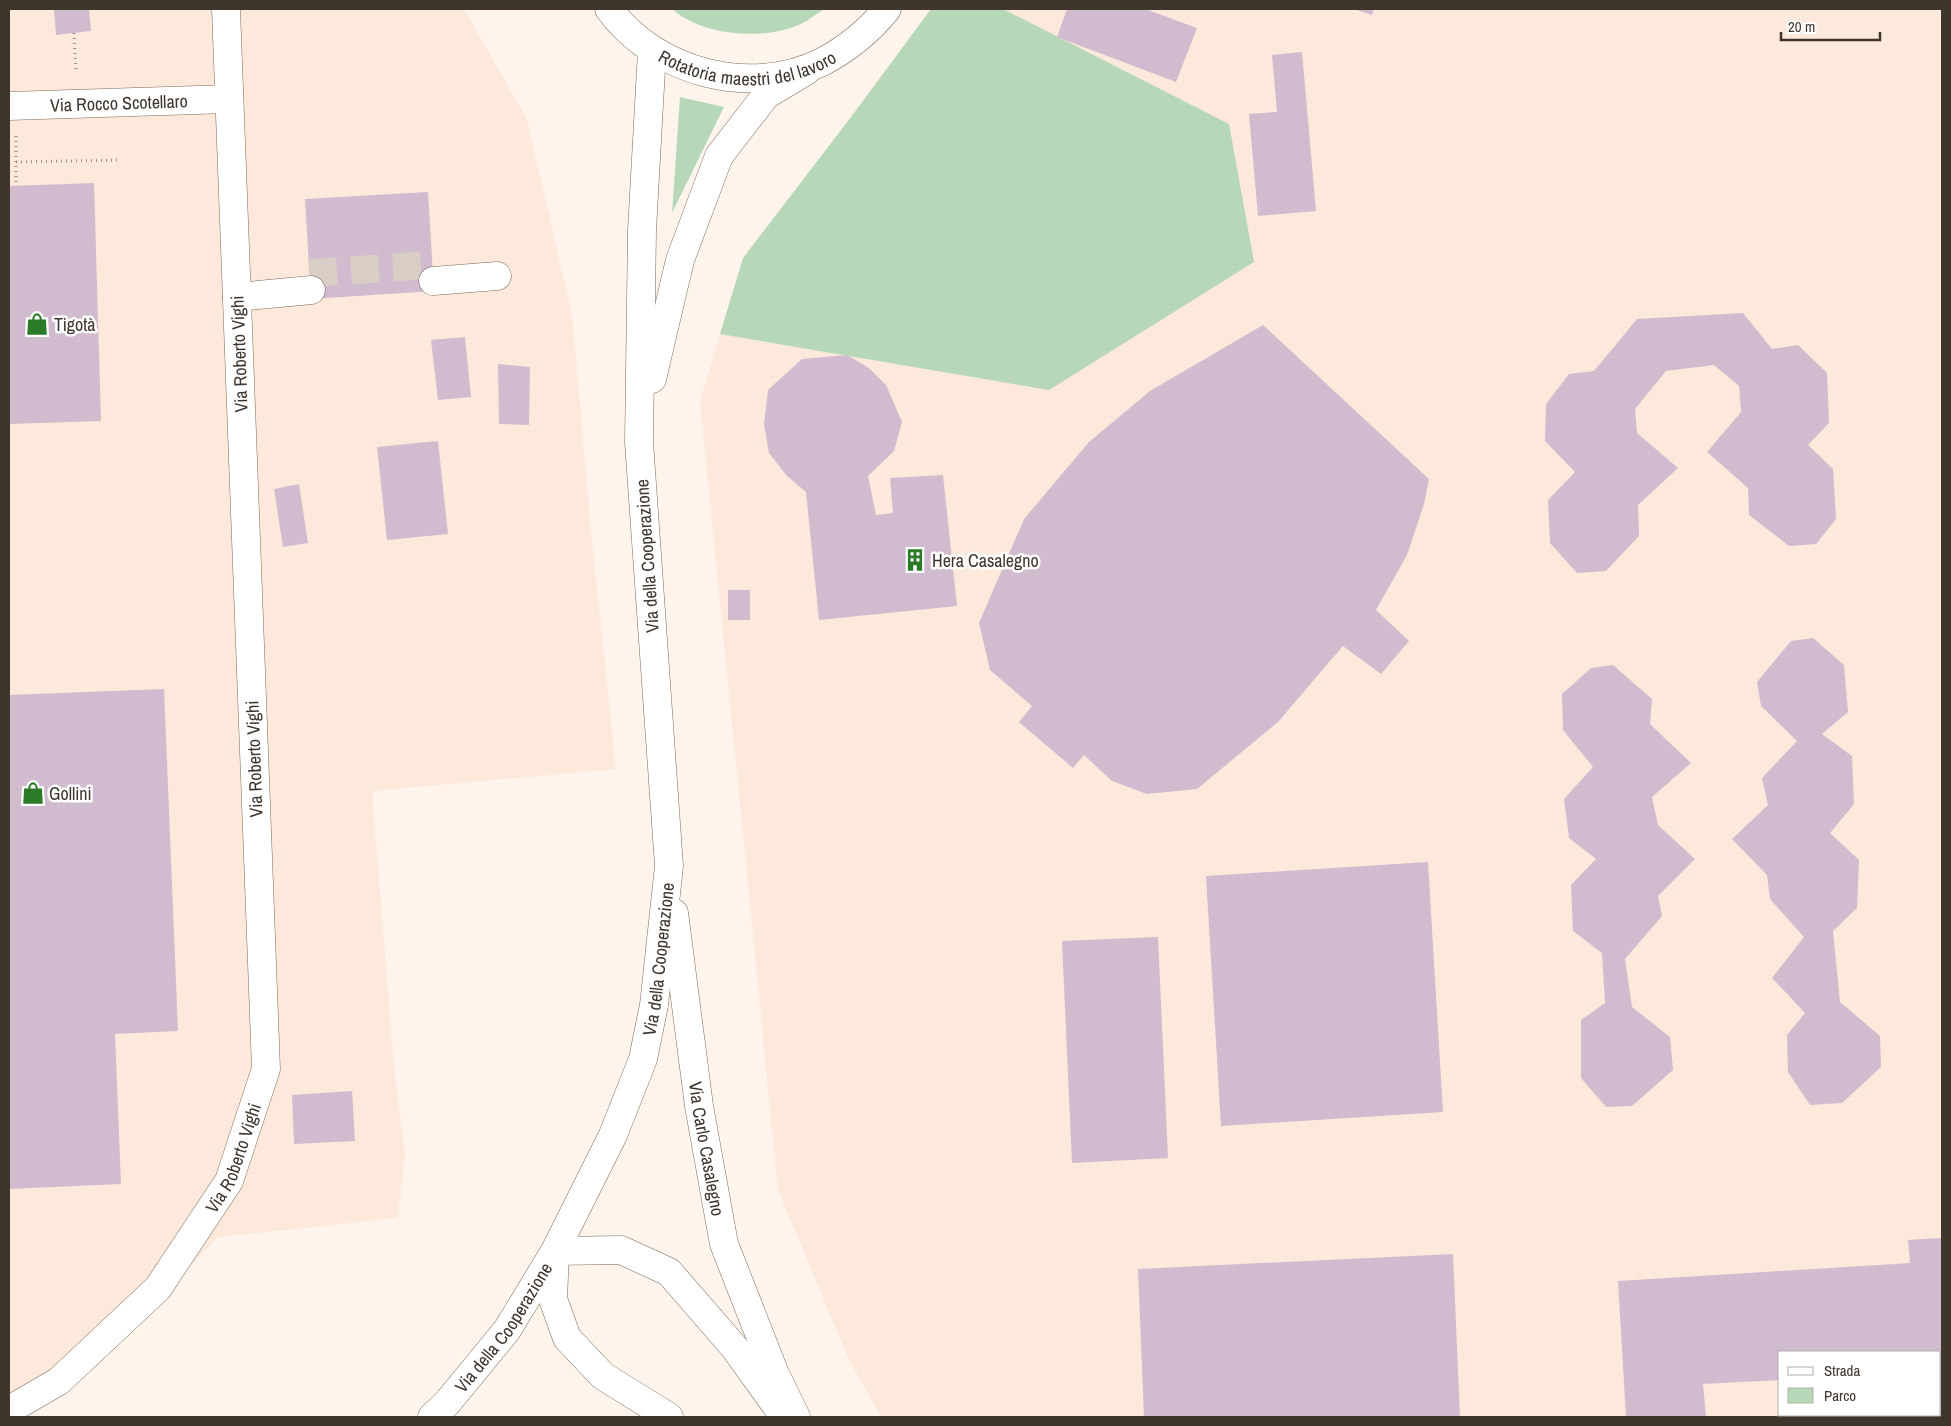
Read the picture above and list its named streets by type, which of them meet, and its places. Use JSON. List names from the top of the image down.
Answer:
{
  "streets": {
    "street": [
      "Rotatoria maestri del lavoro",
      "Via Rocco Scotellaro",
      "Via Roberto Vighi",
      "Via della Cooperazione",
      "Via Carlo Casalegno"
    ]
  },
  "crossings": [
    ["Rotatoria maestri del lavoro", "Via della Cooperazione"],
    ["Via Rocco Scotellaro", "Via Roberto Vighi"],
    ["Via della Cooperazione", "Via Carlo Casalegno"]
  ],
  "places": {
    "shop": ["Tigotà", "Gollini"],
    "building": ["Hera Casalegno"]
  },
  "legend": ["Strada", "Parco"],
  "scale_bar": "20 m"
}
